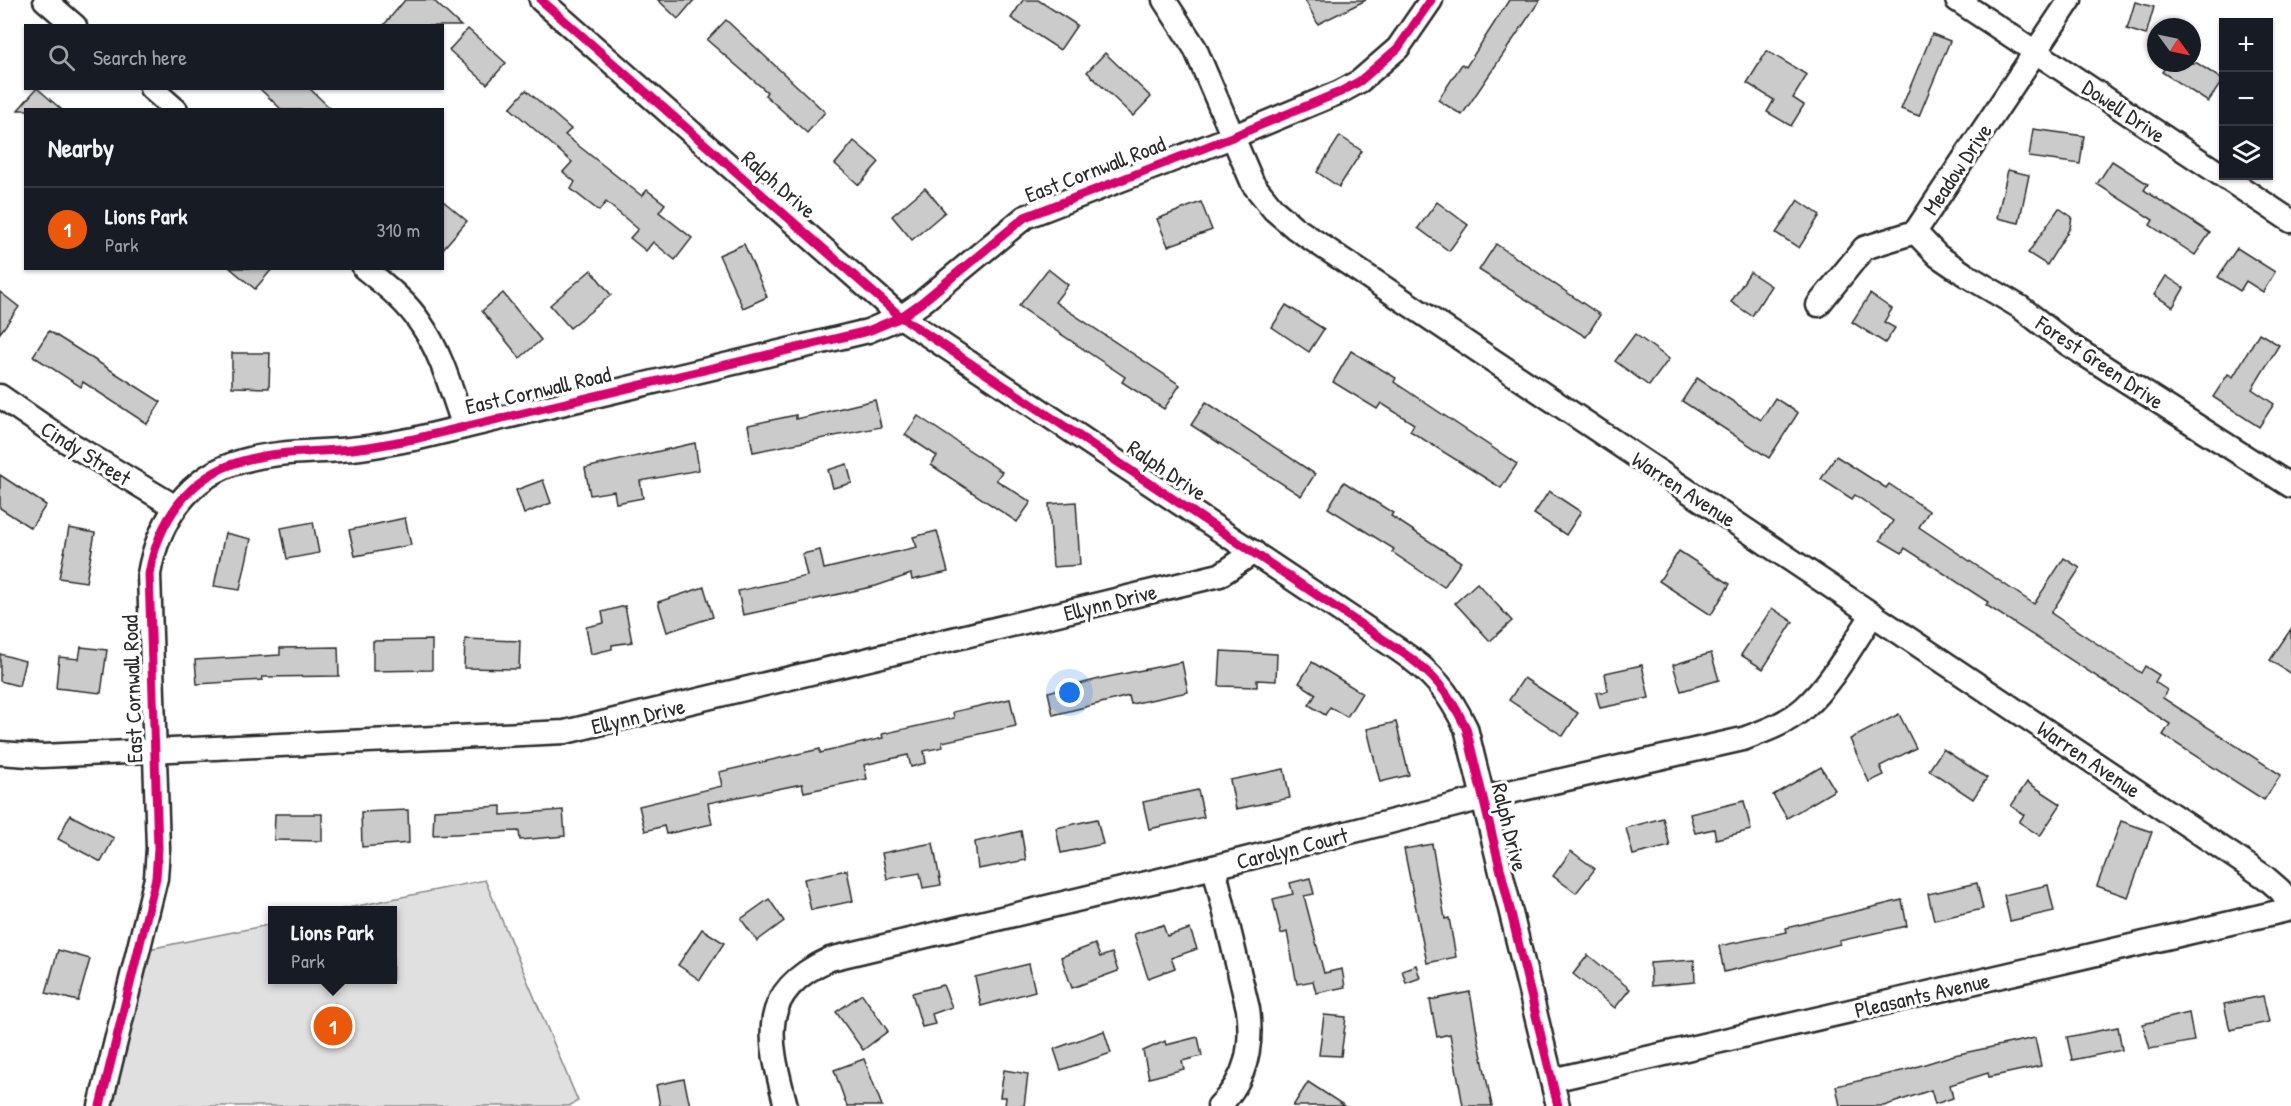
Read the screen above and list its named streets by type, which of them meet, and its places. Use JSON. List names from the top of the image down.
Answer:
{
  "streets": {
    "street": [
      "Dowell Drive",
      "East Cornwall Road",
      "Meadow Drive",
      "Ralph Drive",
      "Forest Green Drive",
      "Cindy Street",
      "Warren Avenue",
      "Ellynn Drive",
      "Carolyn Court",
      "Pleasants Avenue"
    ]
  },
  "crossings": [
    ["Dowell Drive", "Meadow Drive"],
    ["East Cornwall Road", "Ralph Drive"],
    ["East Cornwall Road", "Cindy Street"],
    ["East Cornwall Road", "Warren Avenue"],
    ["East Cornwall Road", "Ellynn Drive"],
    ["Meadow Drive", "Forest Green Drive"],
    ["Ralph Drive", "Ellynn Drive"],
    ["Ralph Drive", "Carolyn Court"],
    ["Ralph Drive", "Pleasants Avenue"],
    ["Warren Avenue", "Carolyn Court"]
  ],
  "north": "bottom right",
  "page": {
    "map_buttons": ["+", "−"],
    "search": "Search here",
    "heading": "Nearby",
    "list": [
      {
        "mark": "1",
        "name": "Lions Park",
        "note": "Park",
        "value": "310 m"
      }
    ],
    "popup": ["Lions Park", "Park"],
    "pins": "1"
  }
}
